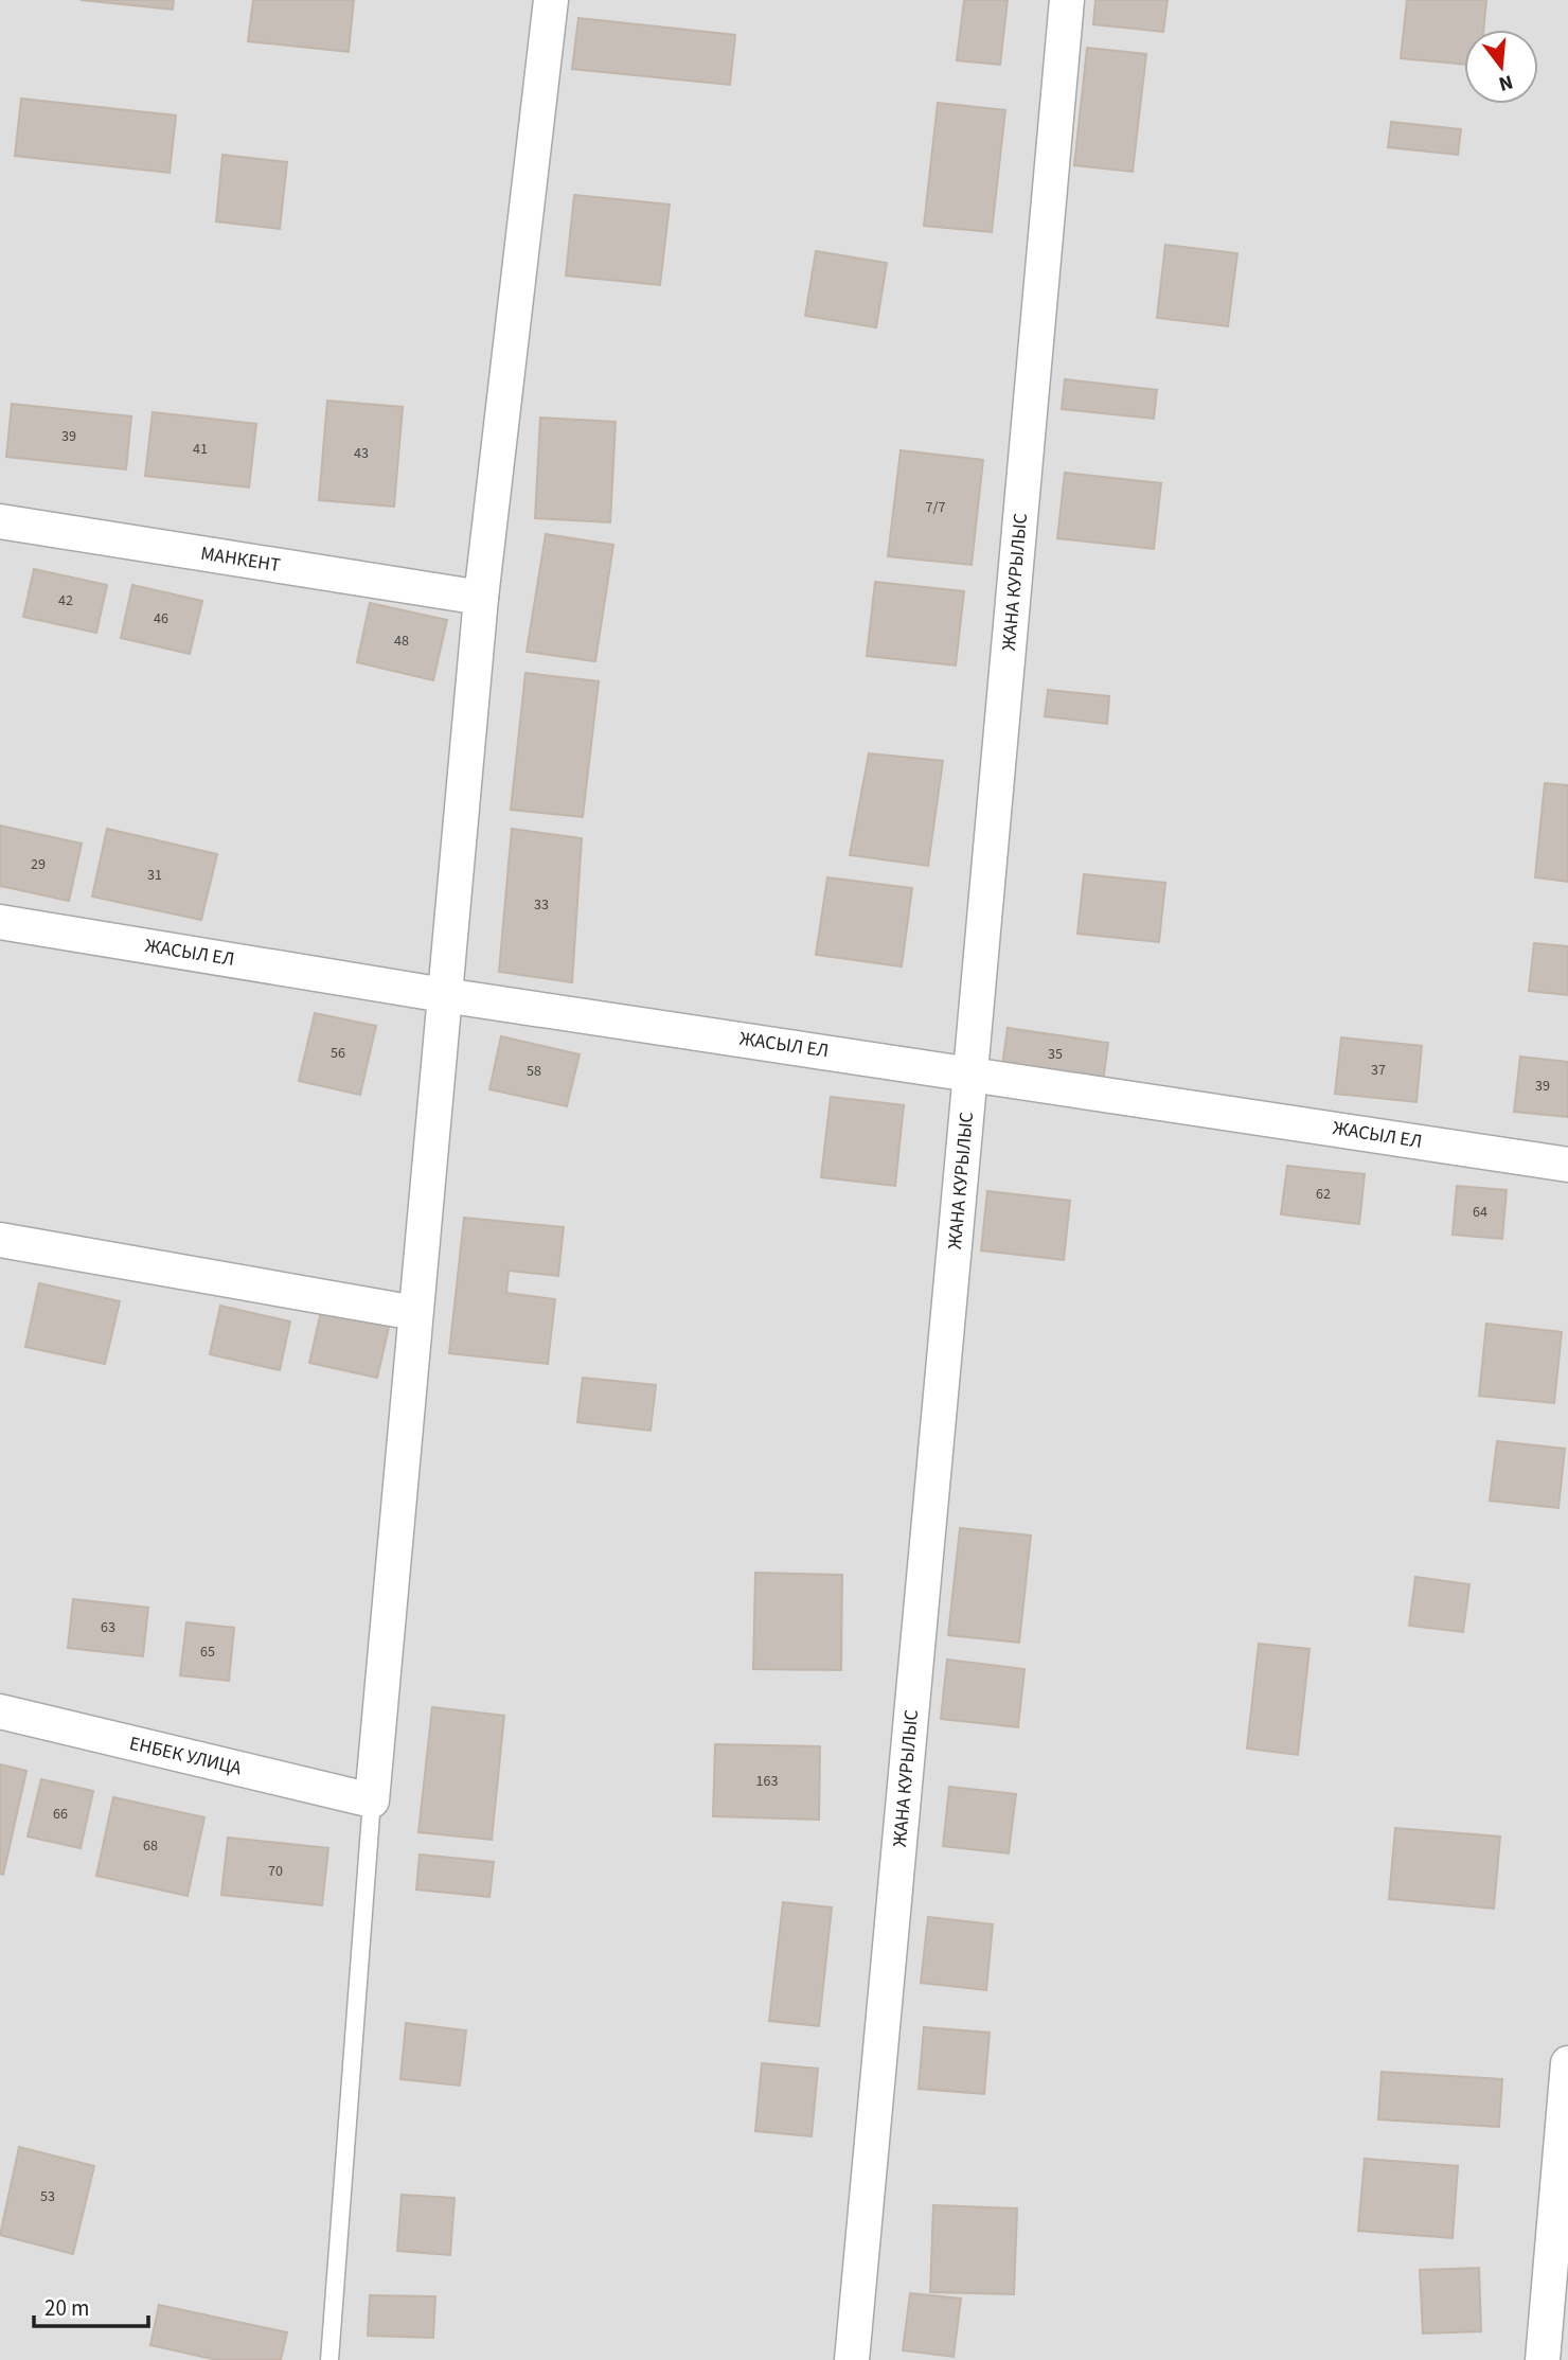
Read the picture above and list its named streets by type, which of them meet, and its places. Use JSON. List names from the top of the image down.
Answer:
{
  "streets": {
    "street": [
      "МАНКЕНТ",
      "ЖАНА КУРЫЛЫС",
      "ЖАСЫЛ ЕЛ",
      "ЕНБЕК УЛИЦА"
    ]
  },
  "crossings": [
    ["ЖАНА КУРЫЛЫС", "ЖАСЫЛ ЕЛ"]
  ],
  "house_numbers": [
    "39",
    "41",
    "43",
    "7/7",
    "42",
    "46",
    "48",
    "29",
    "31",
    "33",
    "56",
    "35",
    "37",
    "58",
    "39",
    "62",
    "64",
    "63",
    "65",
    "163",
    "66",
    "68",
    "70",
    "53"
  ],
  "scale_bar": "20 m",
  "north": "bottom"
}
